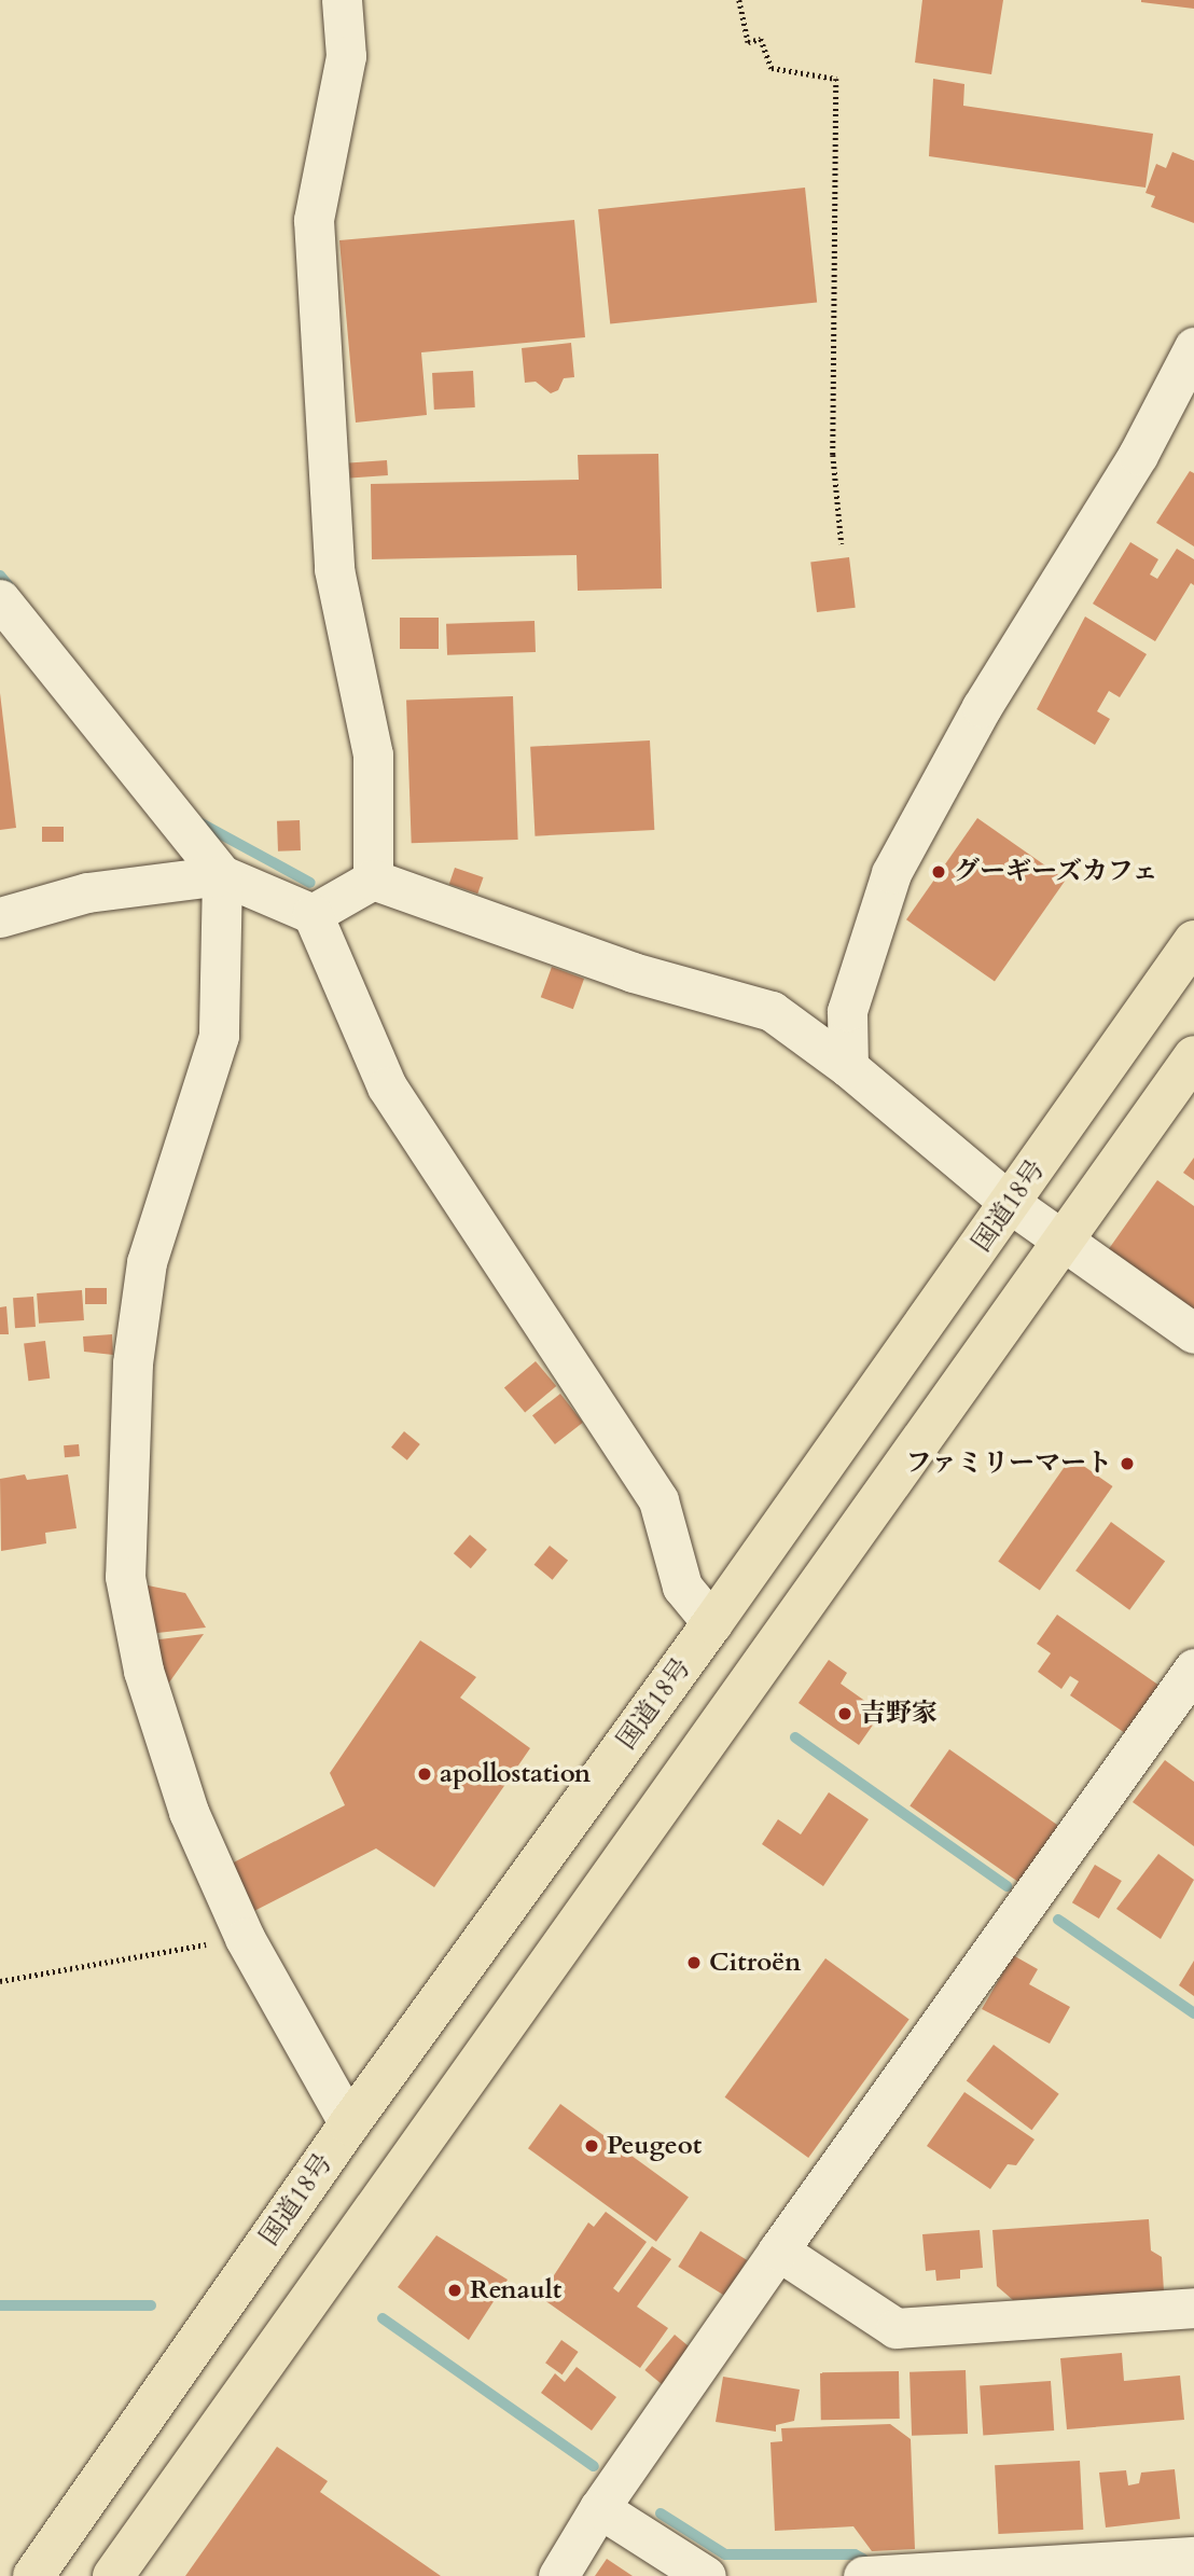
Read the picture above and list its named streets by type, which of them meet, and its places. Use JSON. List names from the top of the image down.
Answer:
{
  "streets": {
    "highway": ["国道18号"]
  },
  "places": [
    "グーギーズカフェ",
    "ファミリーマート",
    "吉野家",
    "apollostation",
    "Citroën",
    "Peugeot",
    "Renault"
  ]
}
